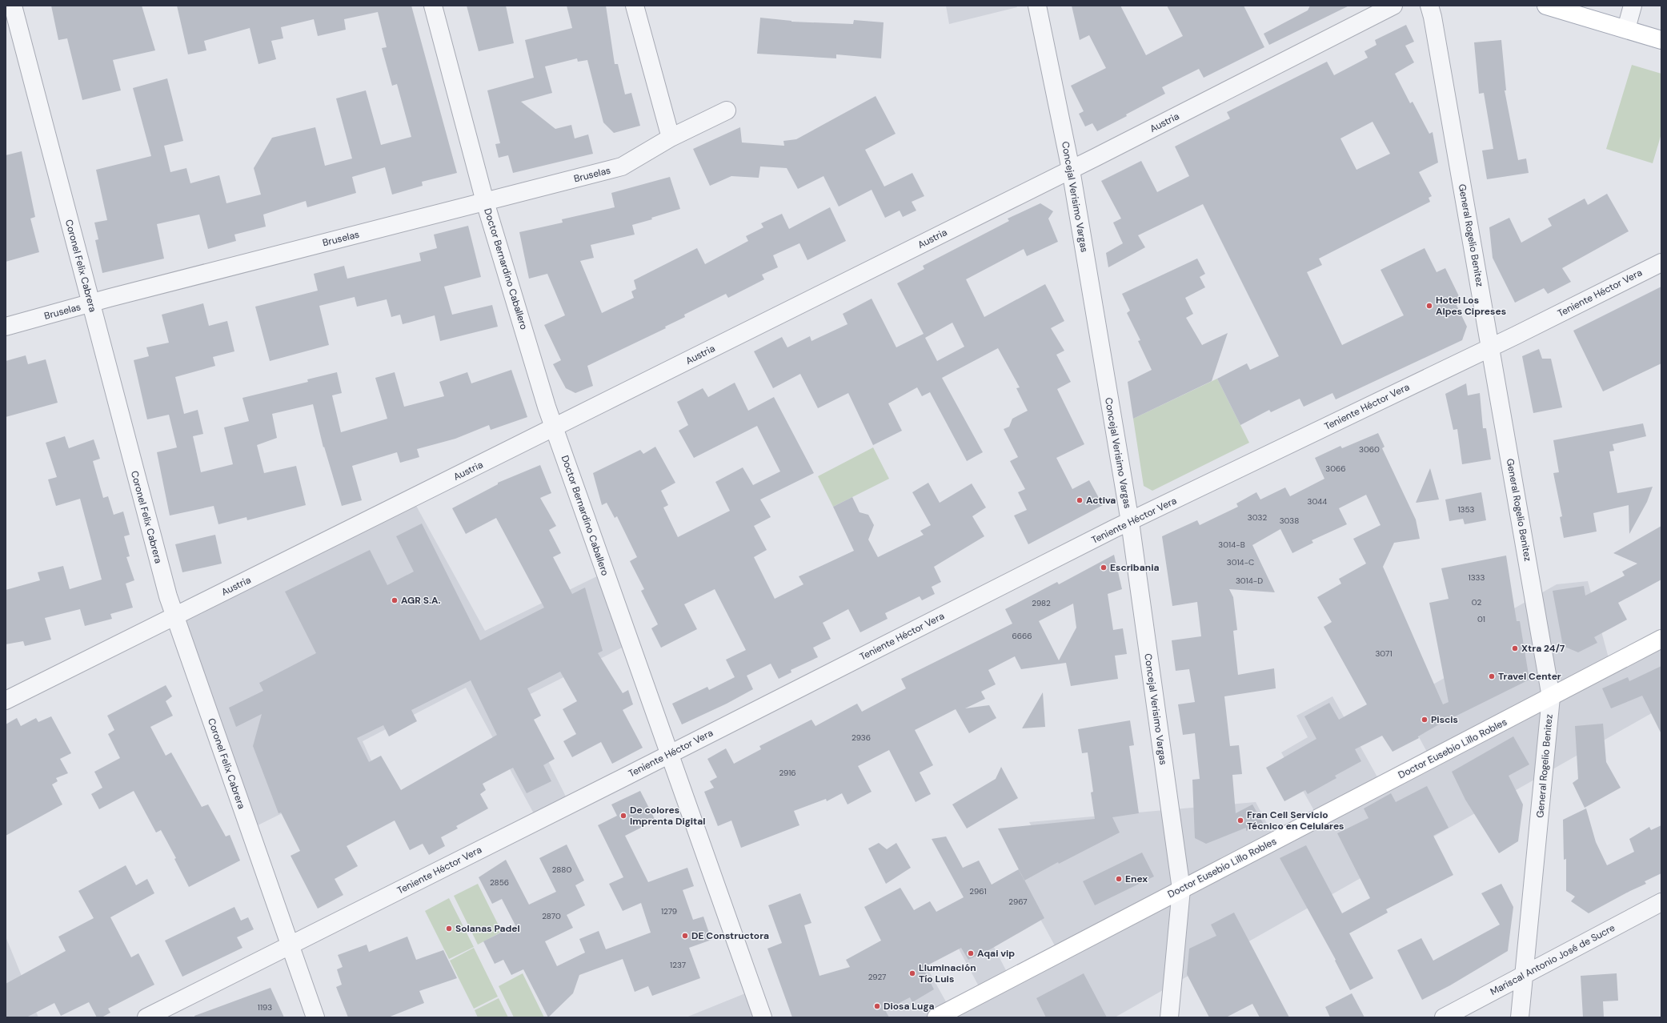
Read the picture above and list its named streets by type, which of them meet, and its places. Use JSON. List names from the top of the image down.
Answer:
{
  "streets": {
    "main road": ["Doctor Eusebio Lillo Robles"],
    "street": [
      "Austria",
      "Bruselas",
      "Concejal Verisimo Vargas",
      "General Rogelio Benitez",
      "Coronel Felix Cabrera",
      "Doctor Bernardino Caballero",
      "Teniente Héctor Vera",
      "Mariscal Antonio José de Sucre"
    ]
  },
  "crossings": [
    ["Austria", "Concejal Verisimo Vargas"],
    ["Austria", "Coronel Felix Cabrera"],
    ["Austria", "Doctor Bernardino Caballero"],
    ["Bruselas", "Coronel Felix Cabrera"],
    ["Bruselas", "Doctor Bernardino Caballero"],
    ["Concejal Verisimo Vargas", "Teniente Héctor Vera"],
    ["Concejal Verisimo Vargas", "Doctor Eusebio Lillo Robles"],
    ["General Rogelio Benitez", "Teniente Héctor Vera"],
    ["General Rogelio Benitez", "Doctor Eusebio Lillo Robles"],
    ["General Rogelio Benitez", "Mariscal Antonio José de Sucre"],
    ["Coronel Felix Cabrera", "Teniente Héctor Vera"],
    ["Doctor Bernardino Caballero", "Teniente Héctor Vera"]
  ],
  "places": [
    "Hotel Los Alpes Cipreses",
    "Activa",
    "Escribania",
    "AGR S.A.",
    "Xtra 24/7",
    "Travel Center",
    "Piscis",
    "De colores Imprenta Digital",
    "Fran Cell Servicio Técnico en Celulares",
    "Enex",
    "Solanas Padel",
    "DE Constructora",
    "Aqai vip",
    "Lluminación Tío Luis",
    "Diosa Luga"
  ],
  "house_numbers": [
    "3060",
    "3066",
    "3044",
    "1353",
    "3032",
    "3038",
    "3014-B",
    "3014-C",
    "1333",
    "3014-D",
    "02",
    "2982",
    "01",
    "6666",
    "3071",
    "2936",
    "2916",
    "2880",
    "2856",
    "2961",
    "2967",
    "1279",
    "2870",
    "1237",
    "2927",
    "1193"
  ]
}
